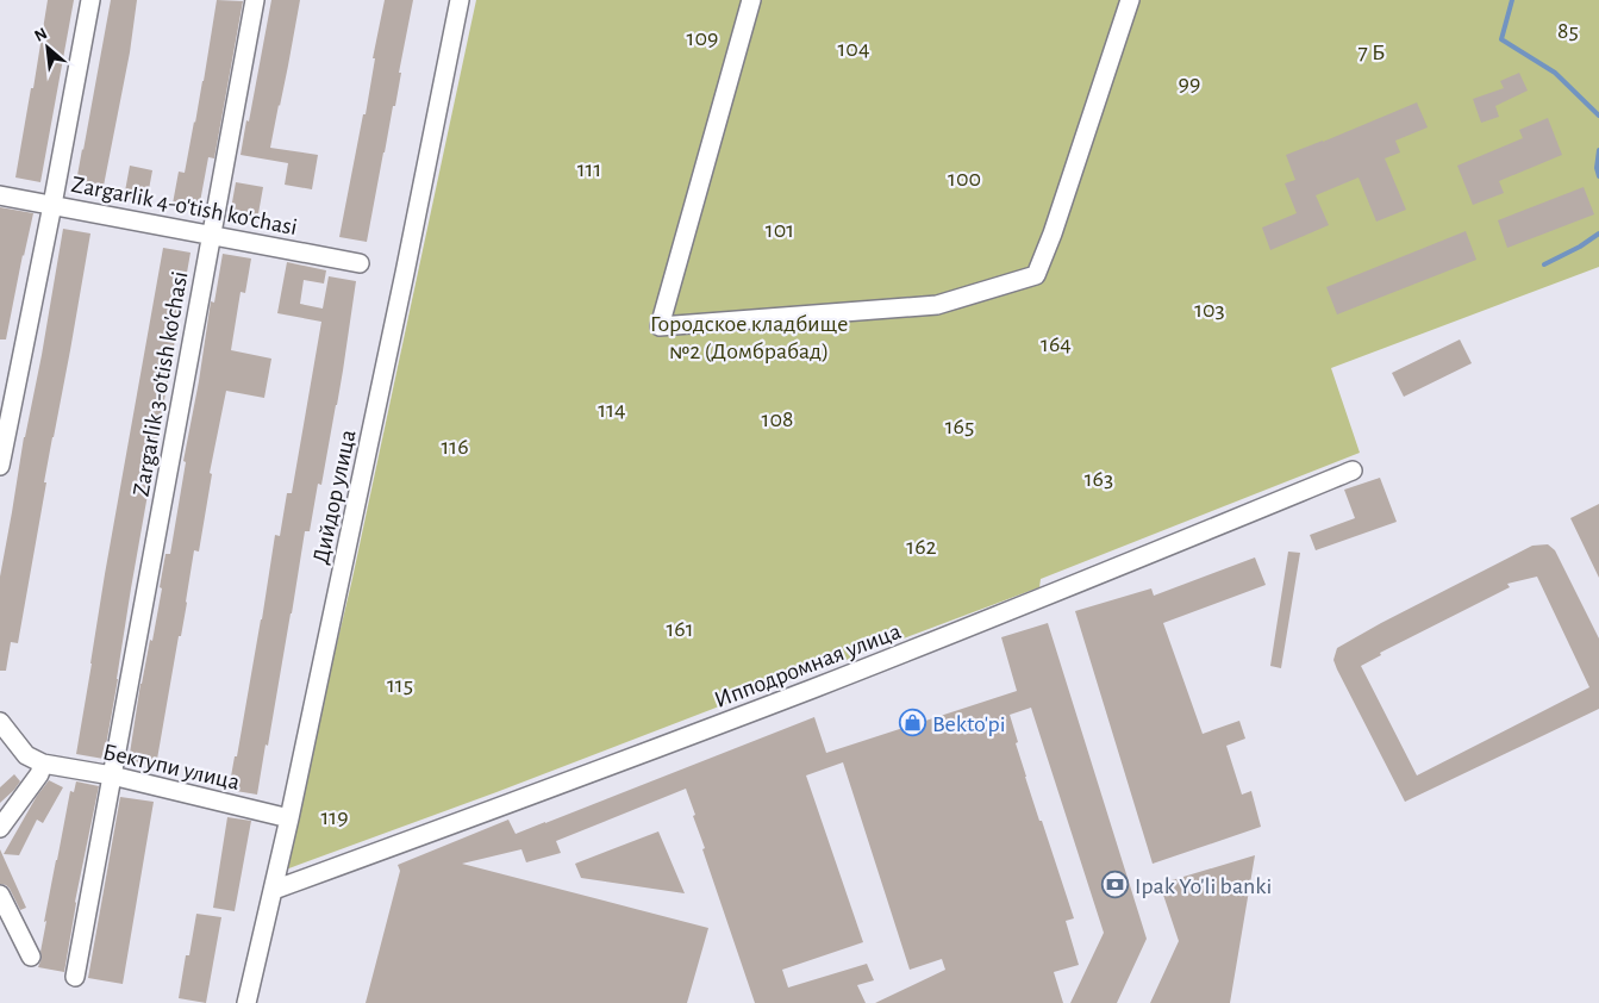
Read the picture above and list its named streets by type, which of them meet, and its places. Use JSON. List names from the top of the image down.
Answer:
{
  "streets": {
    "street": [
      "Zargarlik 4-o'tish ko'chasi",
      "Zargarlik 3-o'tish ko'chasi",
      "Дийдор улица",
      "Ипподромная улица",
      "Бектупи улица"
    ]
  },
  "crossings": [
    ["Zargarlik 4-o'tish ko'chasi", "Zargarlik 3-o'tish ko'chasi"],
    ["Zargarlik 3-o'tish ko'chasi", "Бектупи улица"],
    ["Дийдор улица", "Ипподромная улица"],
    ["Дийдор улица", "Бектупи улица"]
  ],
  "parks": [
    "85",
    "109",
    "104",
    "7 Б",
    "99",
    "111",
    "100",
    "101",
    "103",
    "Городское кладбище №2 (Домбрабад)",
    "164",
    "114",
    "108",
    "165",
    "116",
    "163",
    "162",
    "161",
    "115",
    "119"
  ],
  "places": {
    "shop": ["Bekto'pi"],
    "bank": ["Ipak Yo'li banki"]
  },
  "north": "top left"
}
